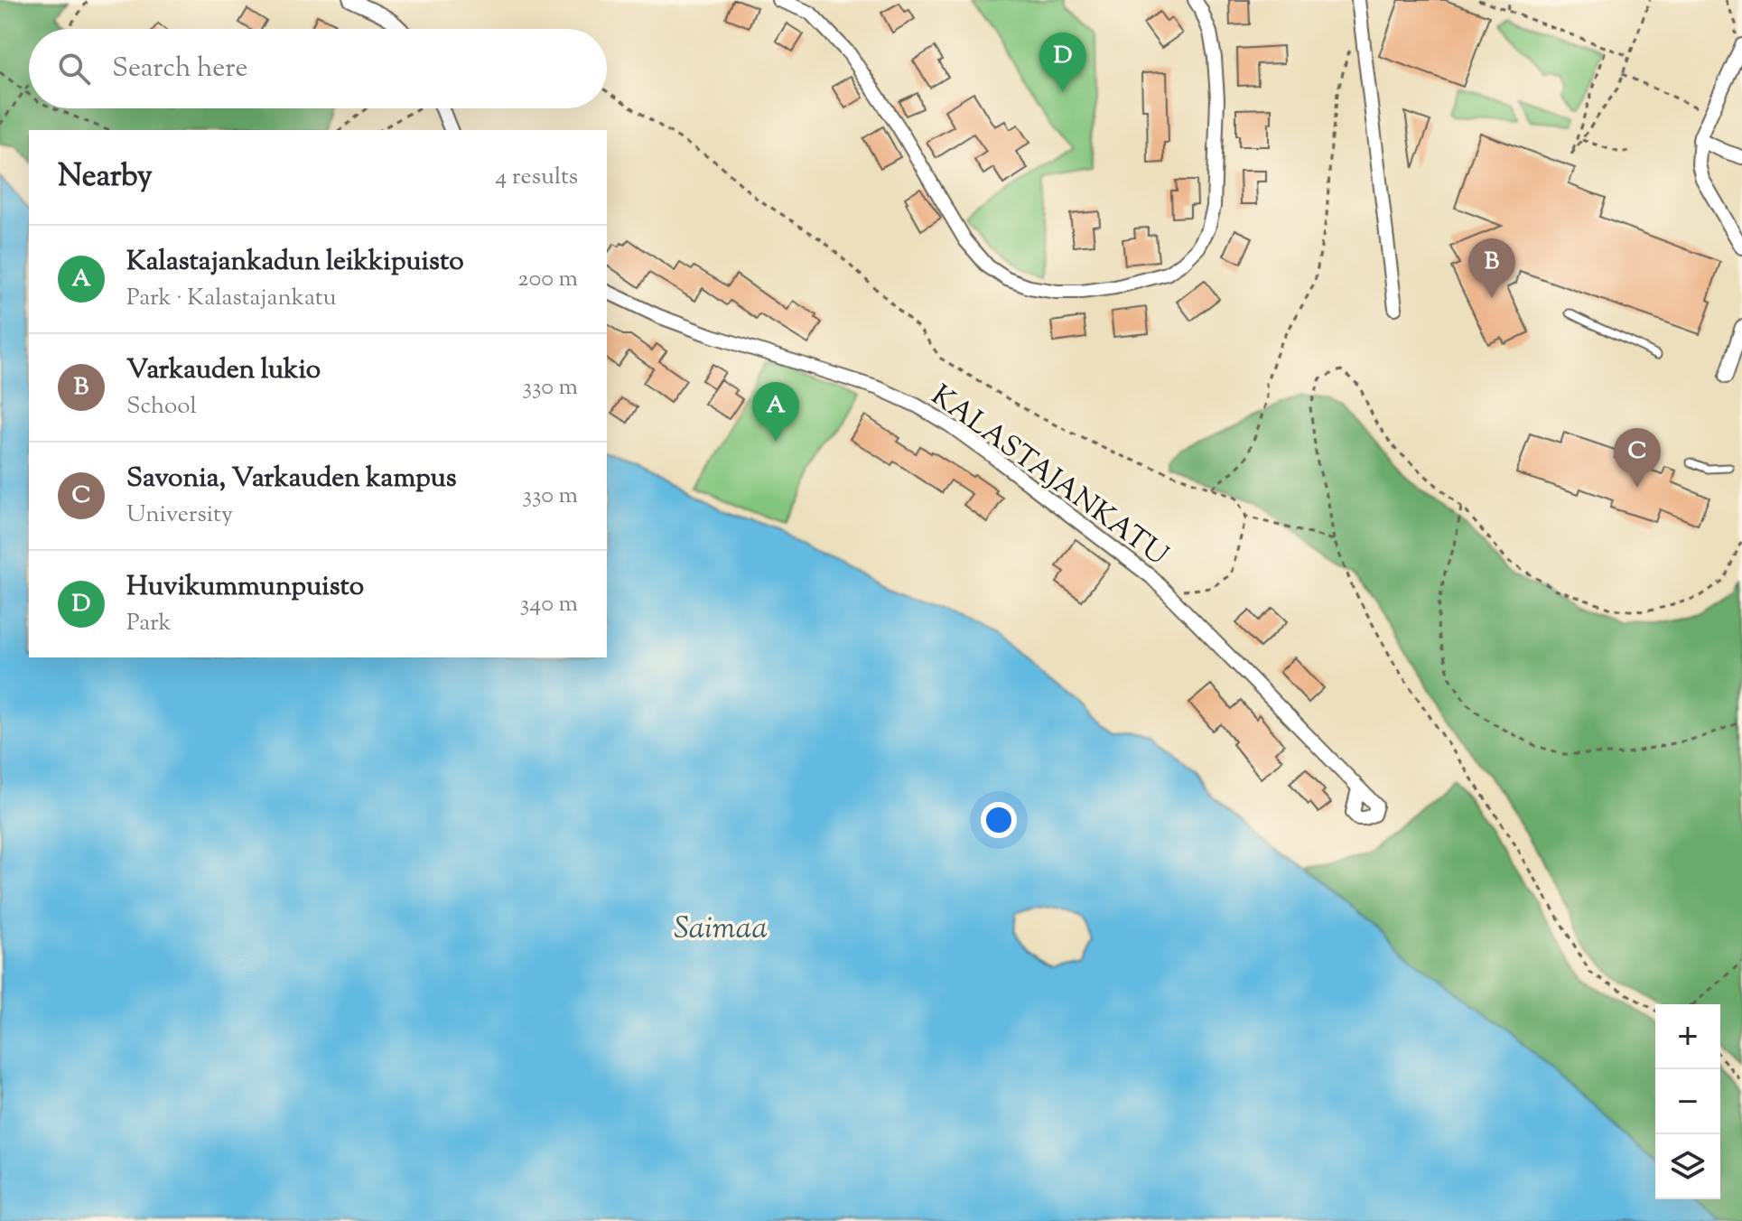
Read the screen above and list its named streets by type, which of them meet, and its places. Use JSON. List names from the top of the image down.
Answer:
{
  "streets": {
    "street": ["KALASTAJANKATU"]
  },
  "water": ["Saimaa"],
  "page": {
    "search": "Search here",
    "pins": [
      "D",
      "B",
      "A",
      "C"
    ],
    "heading": ["Nearby", "4 results"],
    "list": [
      {
        "mark": "A",
        "name": "Kalastajankadun leikkipuisto",
        "note": "Park · Kalastajankatu",
        "value": "200 m"
      },
      {
        "mark": "B",
        "name": "Varkauden lukio",
        "note": "School",
        "value": "330 m"
      },
      {
        "mark": "C",
        "name": "Savonia, Varkauden kampus",
        "note": "University",
        "value": "330 m"
      },
      {
        "mark": "D",
        "name": "Huvikummunpuisto",
        "note": "Park",
        "value": "340 m"
      }
    ],
    "map_buttons": ["+", "−"]
  }
}
